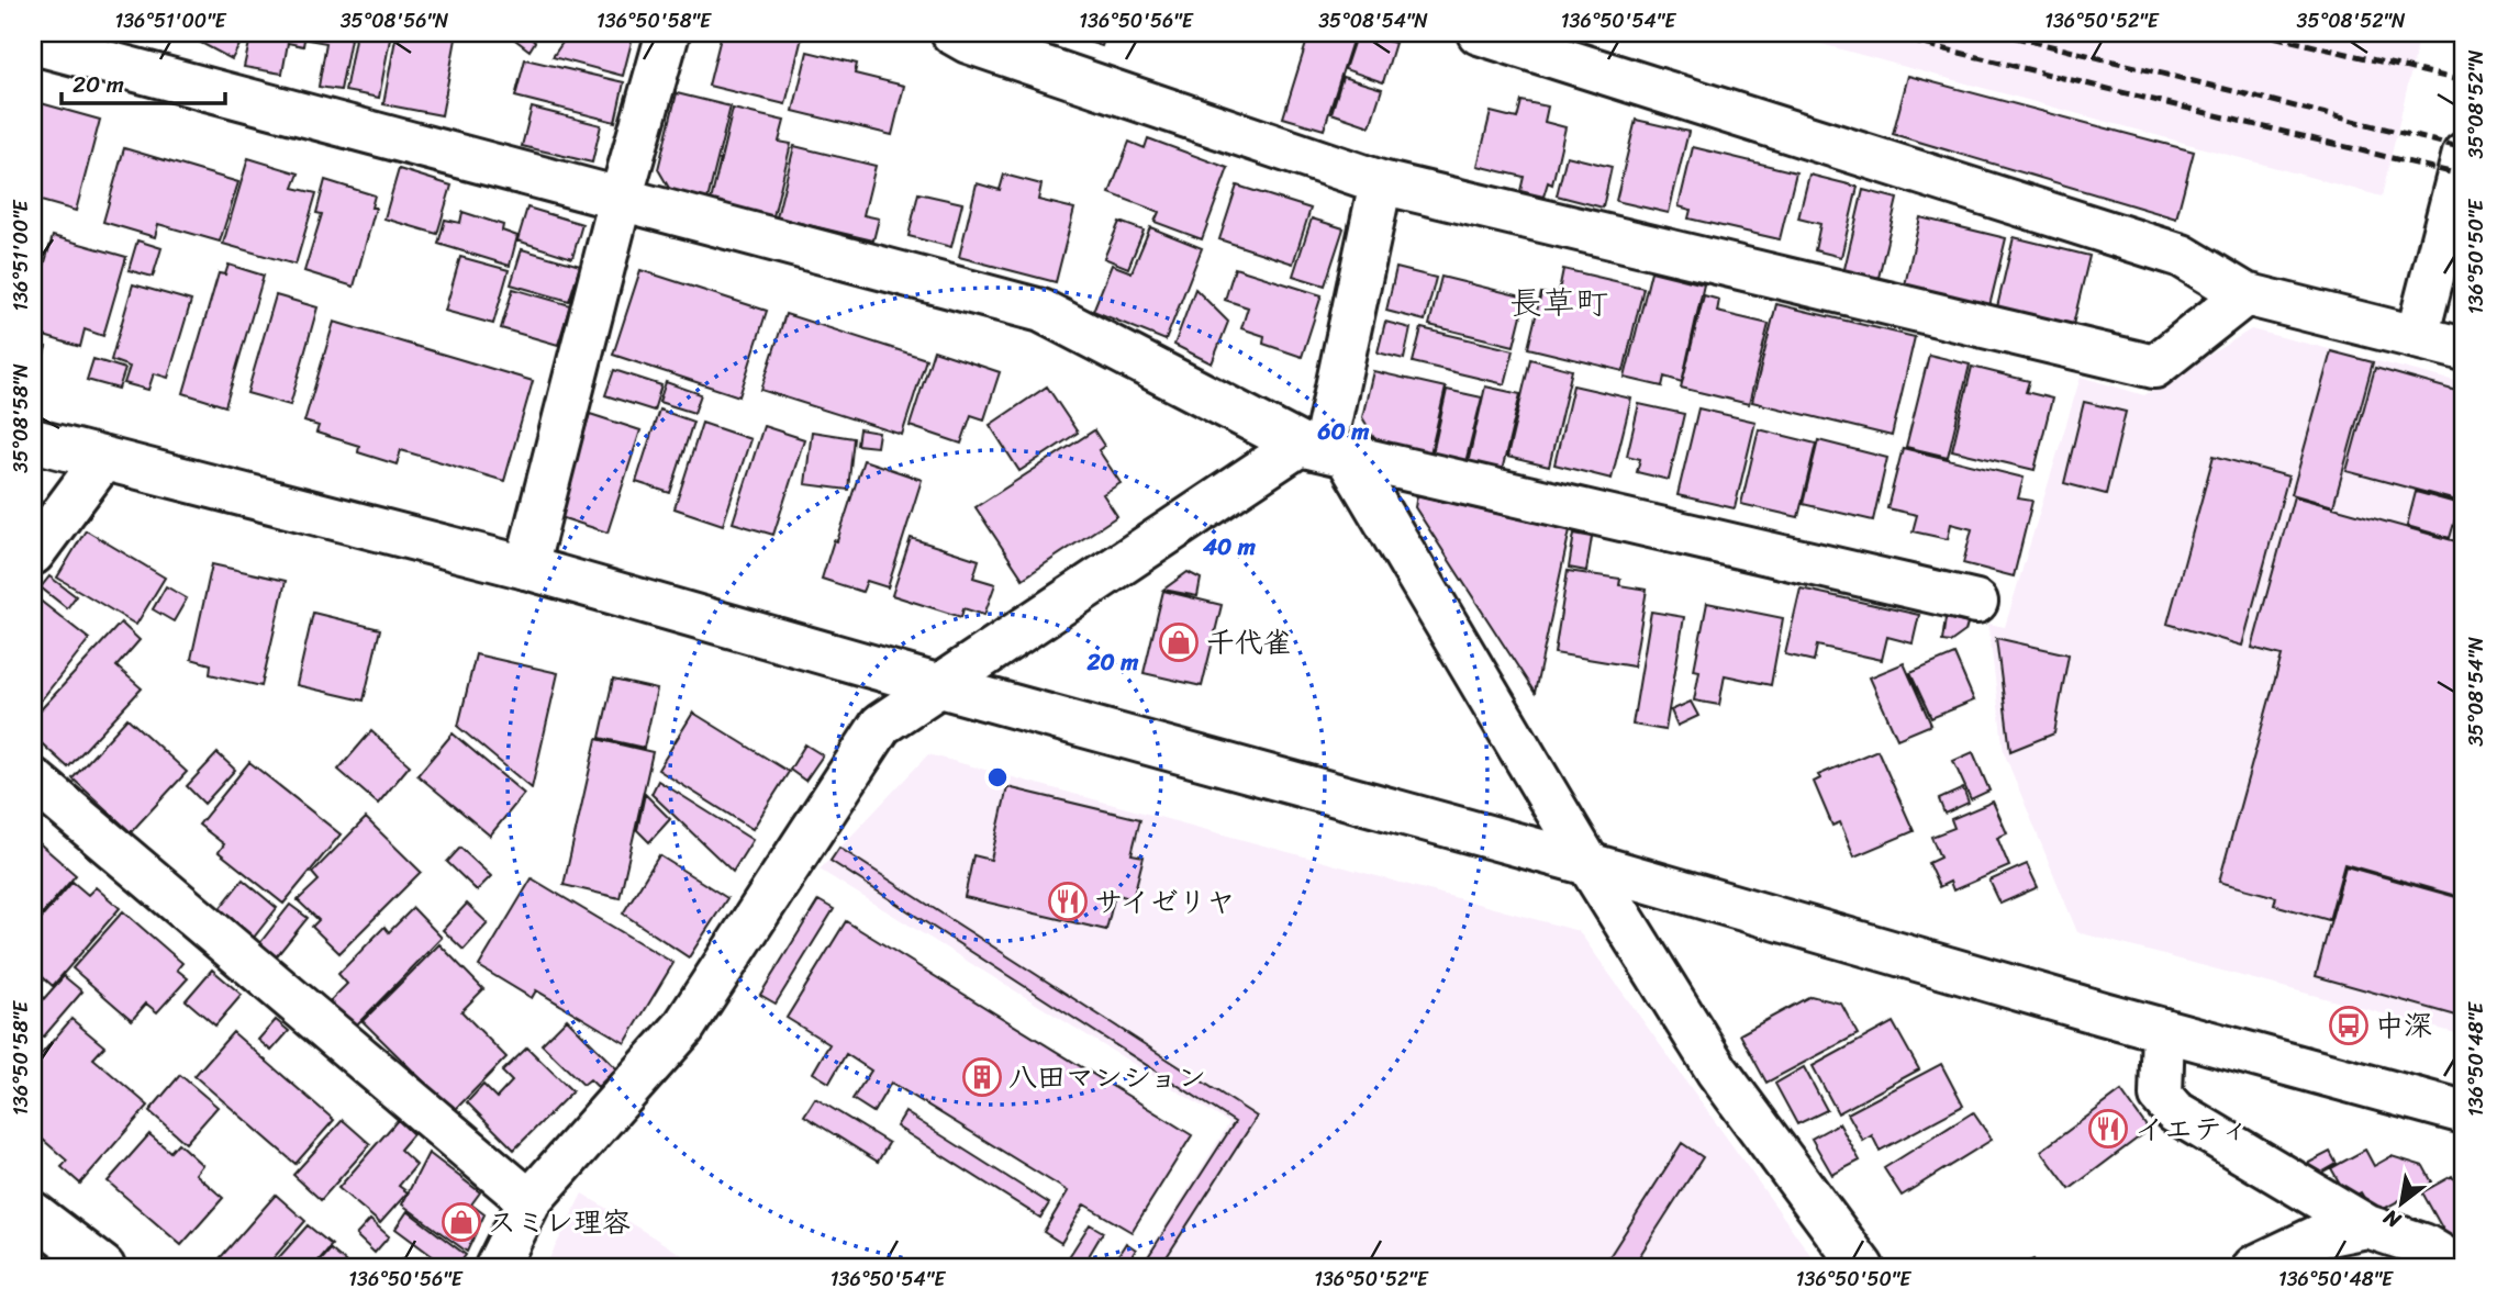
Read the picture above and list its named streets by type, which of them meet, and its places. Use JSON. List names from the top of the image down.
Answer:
{
  "districts": ["長草町"],
  "places": {
    "shop": ["千代雀", "スミレ理容"],
    "restaurant": ["サイゼリヤ", "イエティ"],
    "bus stop": ["中深"],
    "building": ["八田マンション"]
  },
  "scale_bar": "20 m",
  "north": "bottom left",
  "coordinates": [
    "136°51'00\"E",
    "35°08'56\"N",
    "136°50'58\"E",
    "136°50'56\"E",
    "35°08'54\"N",
    "136°50'54\"E",
    "136°50'52\"E",
    "35°08'52\"N",
    "136°50'50\"E",
    "35°08'58\"N",
    "136°50'48\"E"
  ],
  "rings": ["60 m", "40 m", "20 m"]
}
